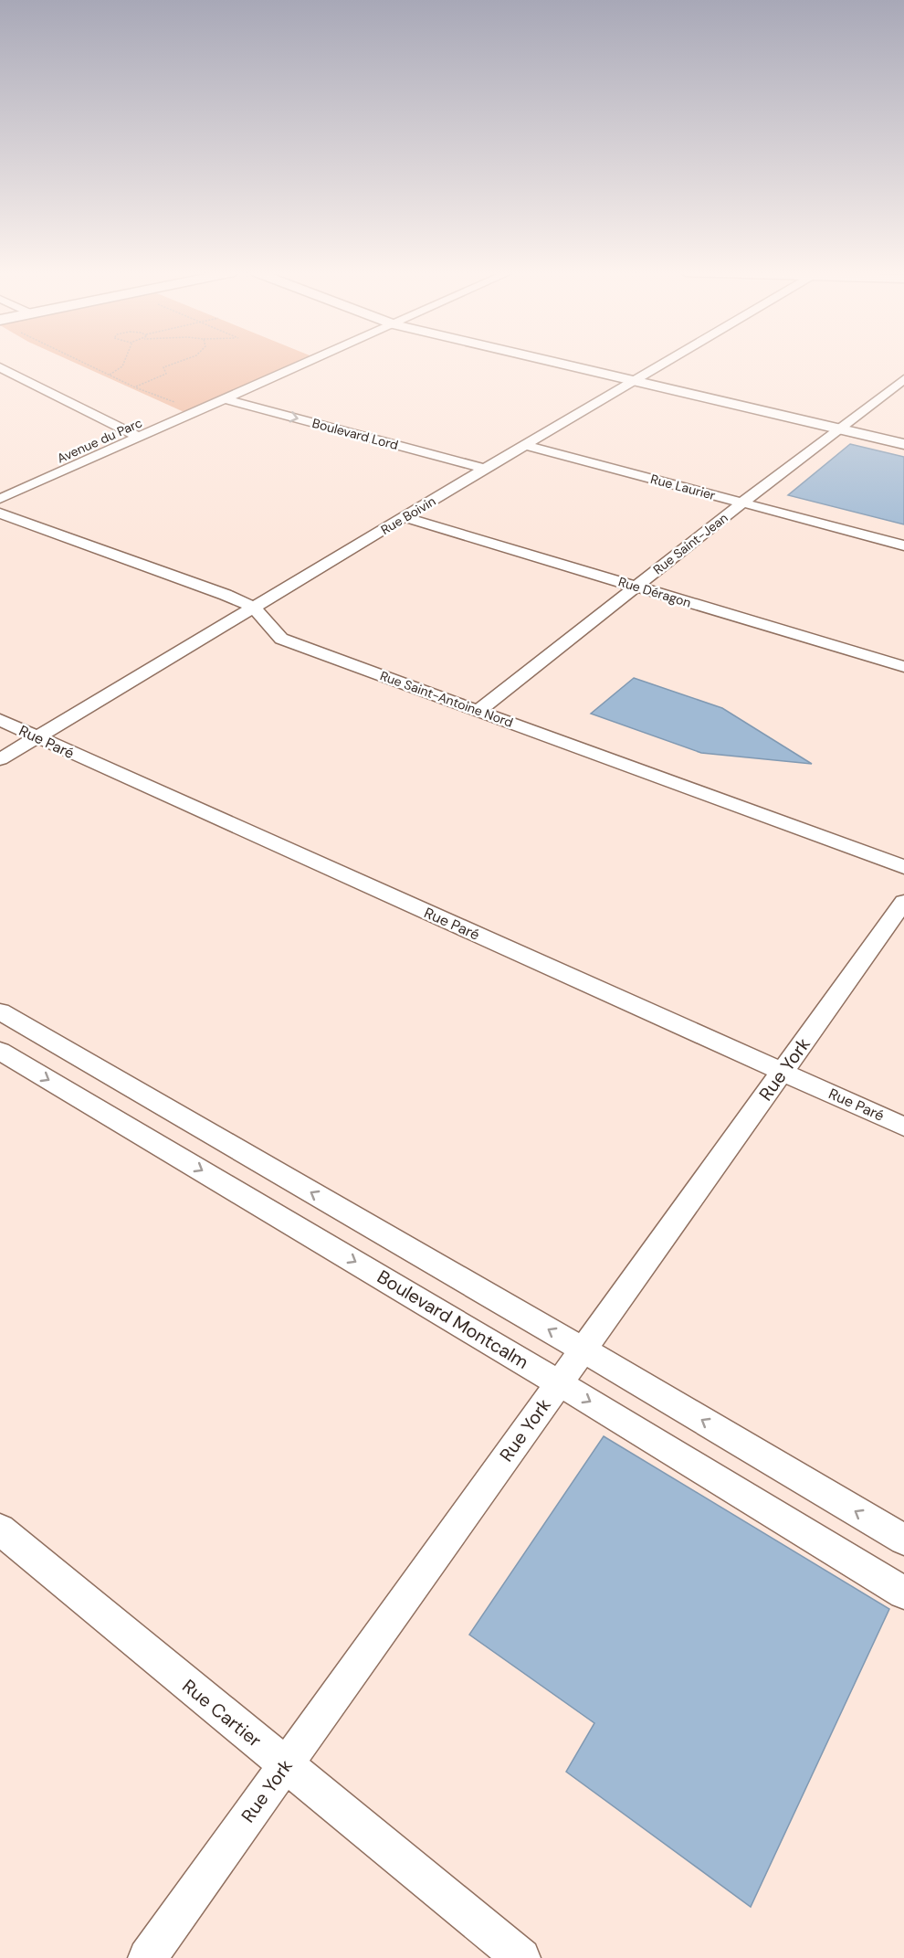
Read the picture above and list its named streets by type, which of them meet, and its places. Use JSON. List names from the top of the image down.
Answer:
{
  "streets": {
    "street": [
      "Boulevard Lord",
      "Avenue du Parc",
      "Rue Laurier",
      "Rue Boivin",
      "Rue Saint-Jean",
      "Rue Déragon",
      "Rue Saint-Antoine Nord",
      "Rue Paré",
      "Rue York",
      "Boulevard Montcalm",
      "Rue Cartier"
    ]
  },
  "crossings": [
    ["Boulevard Lord", "Avenue du Parc"],
    ["Boulevard Lord", "Rue Boivin"],
    ["Rue Laurier", "Rue Boivin"],
    ["Rue Laurier", "Rue Saint-Jean"],
    ["Rue Boivin", "Rue Déragon"],
    ["Rue Boivin", "Rue Saint-Antoine Nord"],
    ["Rue Boivin", "Rue Paré"],
    ["Rue Saint-Jean", "Rue Déragon"],
    ["Rue Saint-Jean", "Rue Saint-Antoine Nord"],
    ["Rue Paré", "Rue York"],
    ["Rue York", "Boulevard Montcalm"],
    ["Rue York", "Rue Cartier"]
  ],
  "one_way": ["Boulevard Lord"]
}
